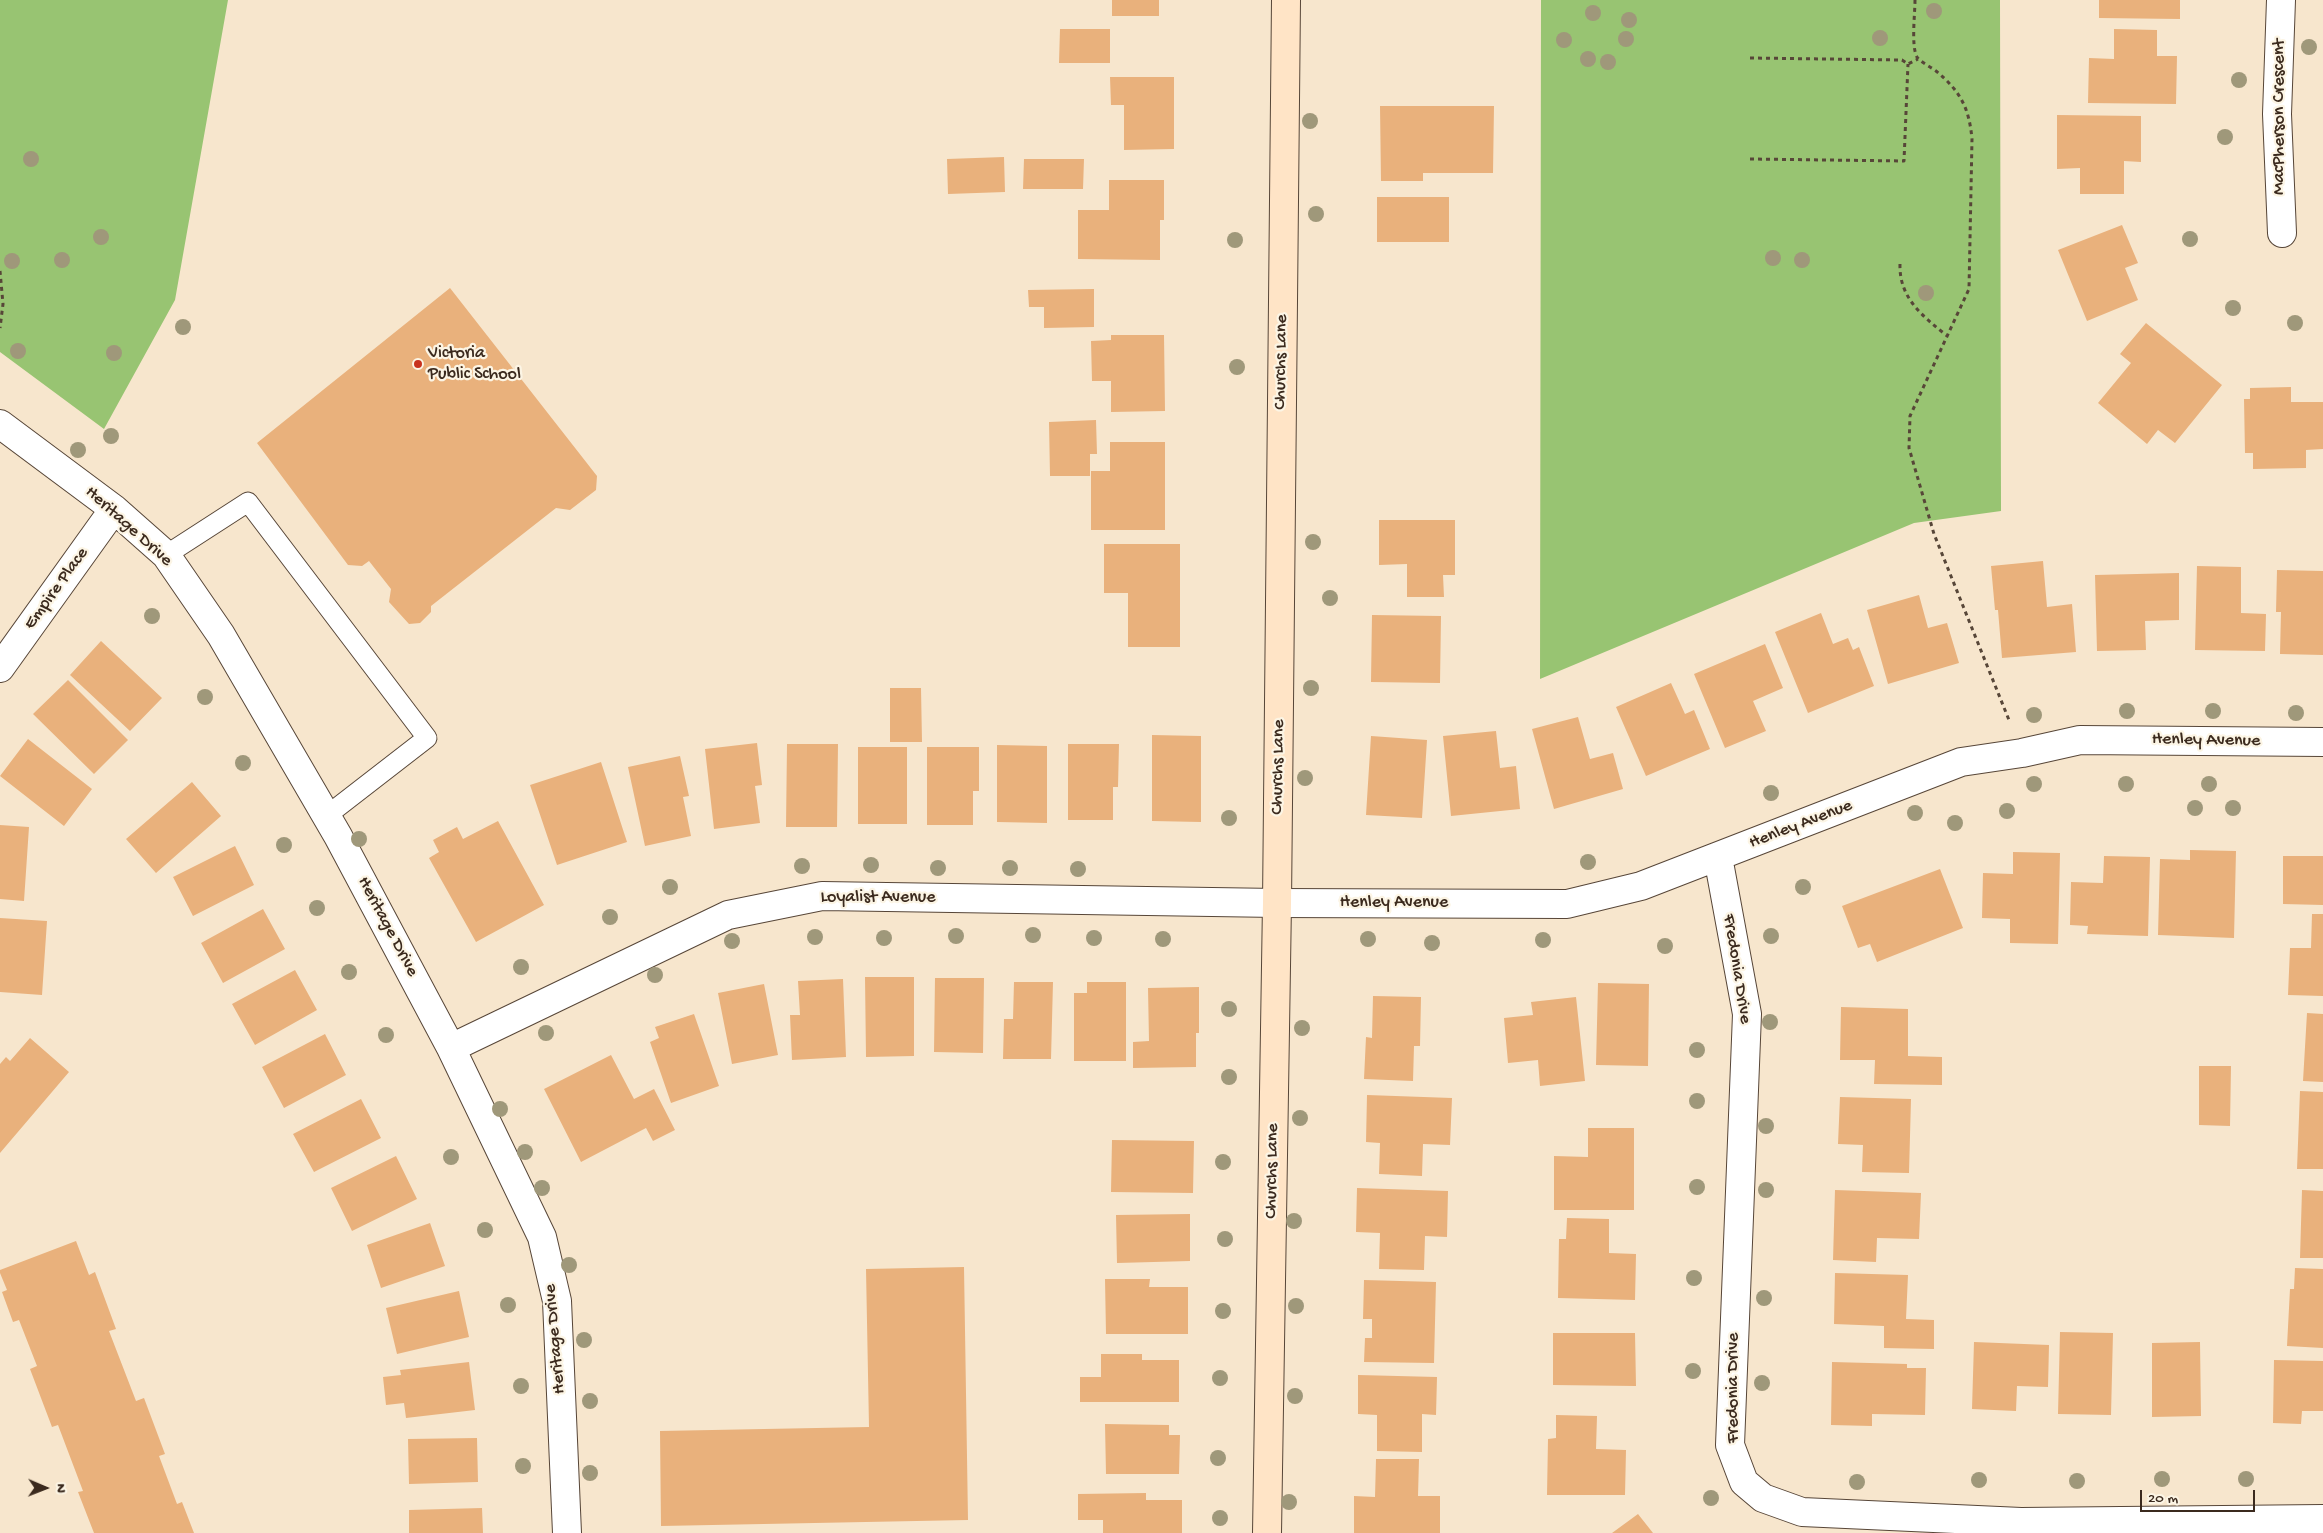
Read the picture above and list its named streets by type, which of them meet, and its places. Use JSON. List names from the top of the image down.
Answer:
{
  "streets": {
    "street": [
      "MacPherson Crescent",
      "Churchs Lane",
      "Heritage Drive",
      "Empire Place",
      "Henley Avenue",
      "Loyalist Avenue",
      "Fredonia Drive"
    ]
  },
  "crossings": [
    ["Churchs Lane", "Henley Avenue"],
    ["Churchs Lane", "Loyalist Avenue"],
    ["Heritage Drive", "Empire Place"],
    ["Heritage Drive", "Loyalist Avenue"],
    ["Henley Avenue", "Loyalist Avenue"],
    ["Henley Avenue", "Fredonia Drive"]
  ],
  "places": ["Victoria Public School"],
  "scale_bar": "20 m",
  "north": "right"
}
